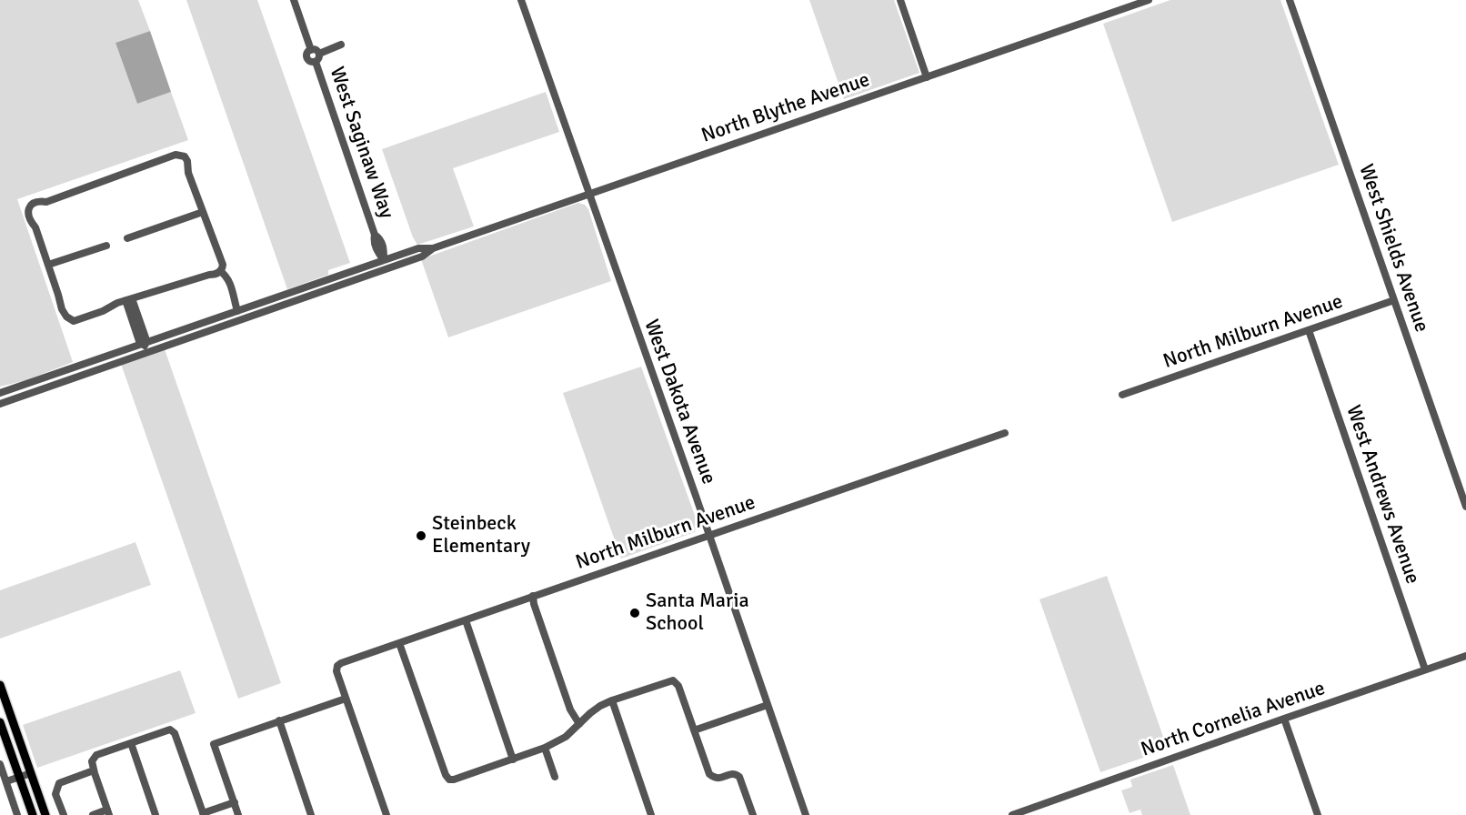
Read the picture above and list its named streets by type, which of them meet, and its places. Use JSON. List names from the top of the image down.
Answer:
{
  "streets": {
    "street": [
      "North Blythe Avenue",
      "West Saginaw Way",
      "West Shields Avenue",
      "North Milburn Avenue",
      "West Dakota Avenue",
      "West Andrews Avenue",
      "North Cornelia Avenue"
    ]
  },
  "crossings": [
    ["North Blythe Avenue", "West Saginaw Way"],
    ["North Blythe Avenue", "West Dakota Avenue"],
    ["West Shields Avenue", "North Milburn Avenue"],
    ["North Milburn Avenue", "West Dakota Avenue"],
    ["North Milburn Avenue", "West Andrews Avenue"],
    ["West Andrews Avenue", "North Cornelia Avenue"]
  ],
  "places": ["Steinbeck Elementary", "Santa Maria School"]
}
